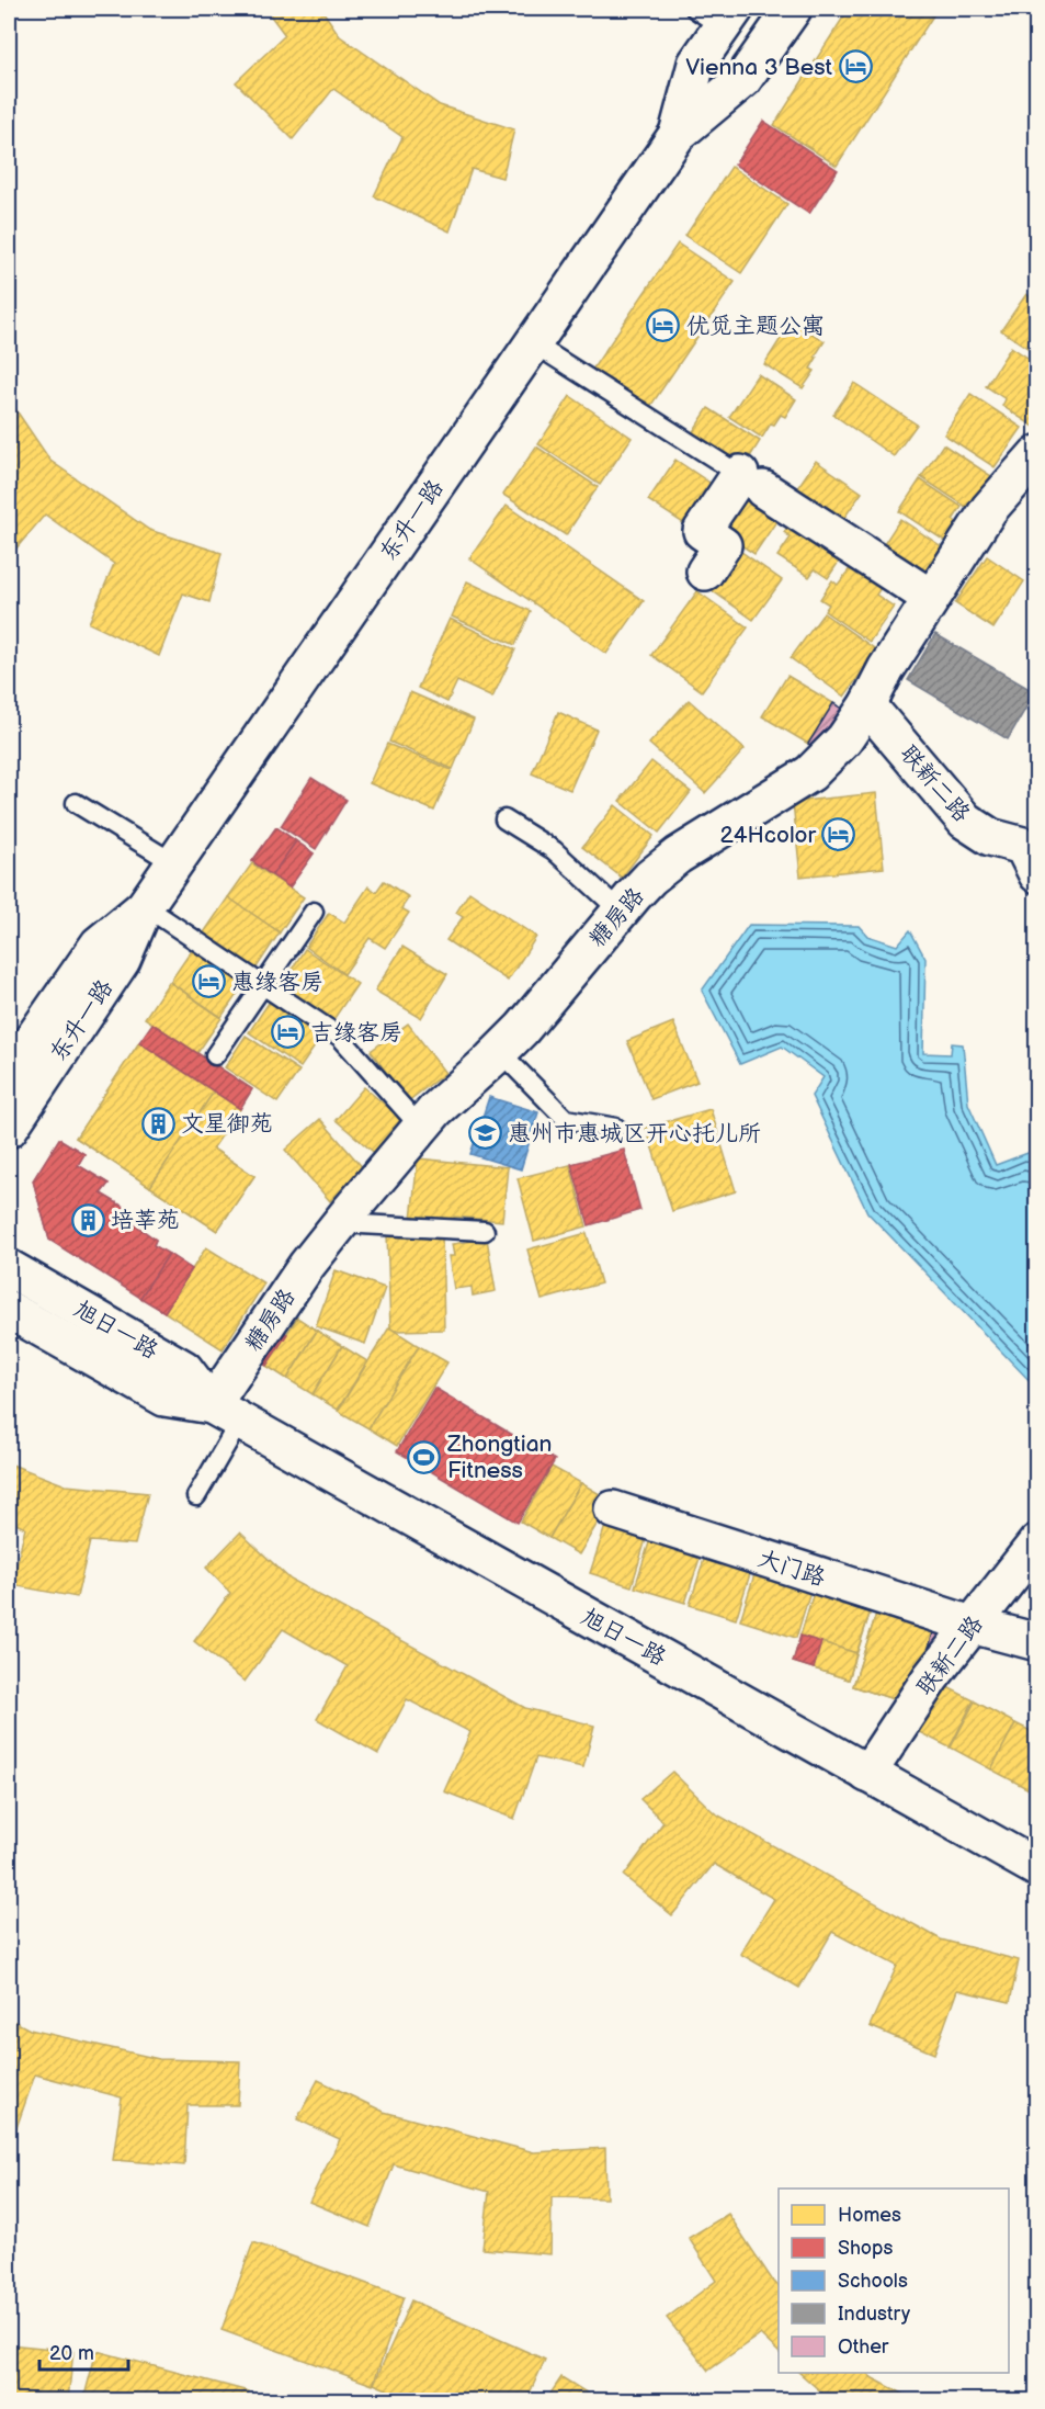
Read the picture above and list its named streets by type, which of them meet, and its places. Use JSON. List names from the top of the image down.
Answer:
{
  "streets": {
    "street": [
      "东升一路",
      "联新二路",
      "糖房路",
      "旭日一路",
      "大门路"
    ]
  },
  "crossings": [
    ["联新二路", "糖房路"],
    ["联新二路", "旭日一路"],
    ["联新二路", "大门路"],
    ["糖房路", "旭日一路"]
  ],
  "places": {
    "hotel": [
      "Vienna 3 Best",
      "优觅主题公寓",
      "24Hcolor",
      "惠缘客房",
      "吉缘客房"
    ],
    "building": ["文星御苑", "培莘苑"],
    "school or university": ["惠州市惠城区开心托儿所"],
    "sports": ["Zhongtian Fitness"]
  },
  "legend": [
    "Homes",
    "Shops",
    "Schools",
    "Industry",
    "Other"
  ],
  "scale_bar": "20 m"
}
